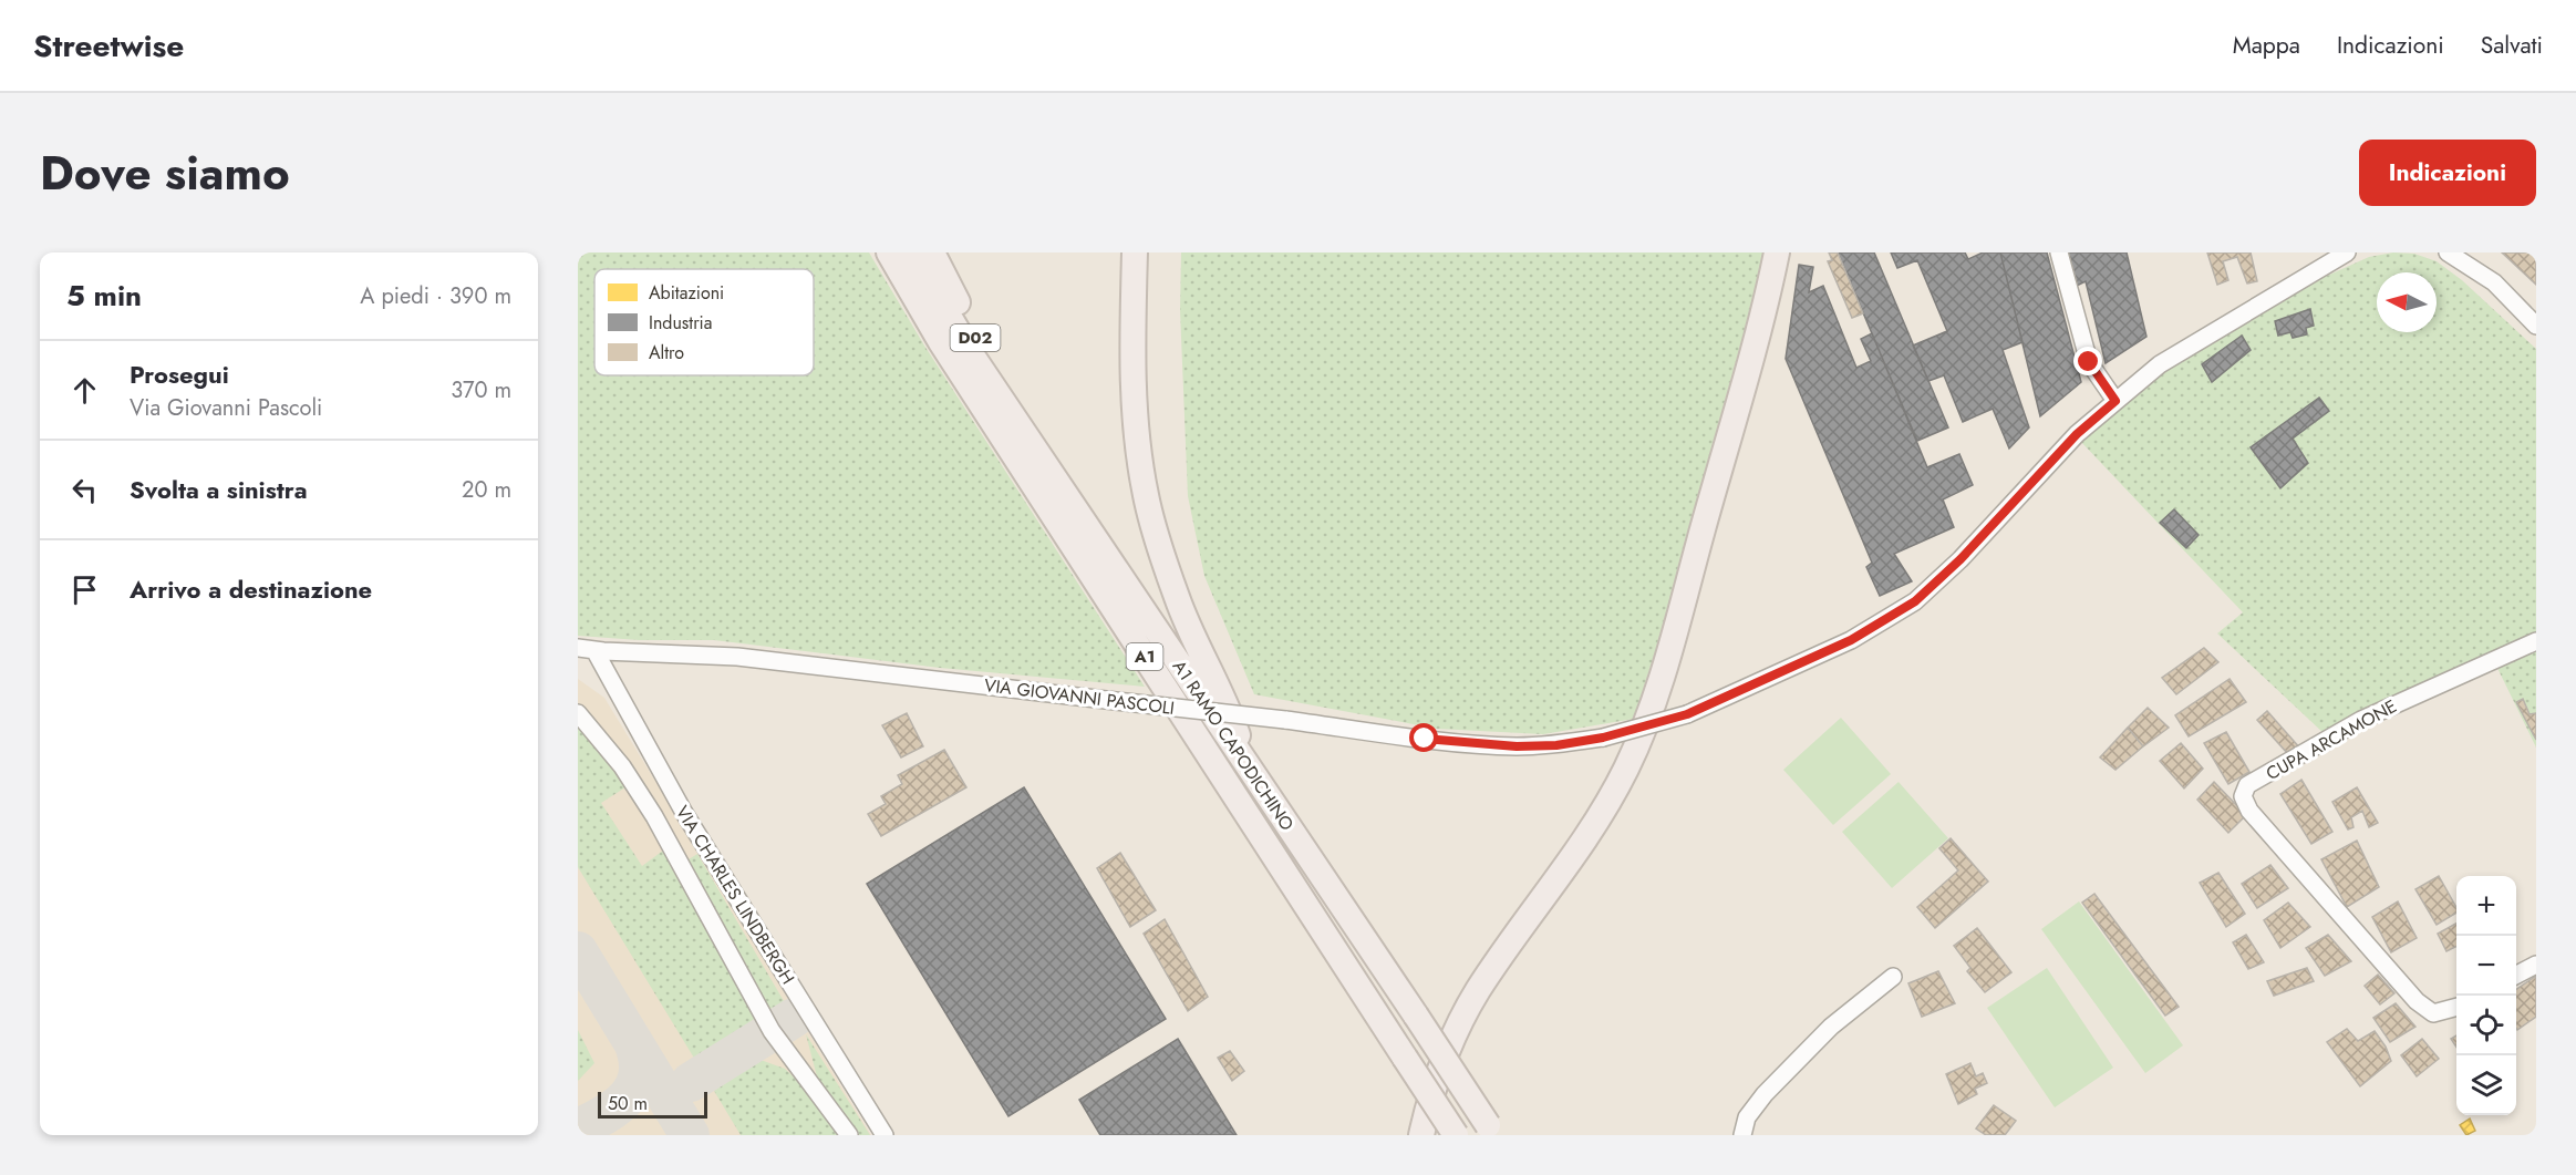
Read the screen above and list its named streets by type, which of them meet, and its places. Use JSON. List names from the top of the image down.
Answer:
{
  "streets": {
    "highway": ["D02", "A1", "A1 RAMO CAPODICHINO"],
    "street": ["VIA GIOVANNI PASCOLI", "CUPA ARCAMONE", "VIA CHARLES LINDBERGH"]
  },
  "crossings": [
    ["D02", "A1 RAMO CAPODICHINO"],
    ["VIA GIOVANNI PASCOLI", "VIA CHARLES LINDBERGH"]
  ],
  "legend": ["Abitazioni", "Industria", "Altro"],
  "scale_bar": "50 m",
  "north": "left",
  "page": {
    "header": "Streetwise",
    "nav": ["Mappa", "Indicazioni", "Salvati"],
    "title": "Dove siamo",
    "buttons": "Indicazioni",
    "heading": ["5 min", "A piedi · 390 m"],
    "list": [
      ["Prosegui", "Via Giovanni Pascoli", "370 m"],
      ["Svolta a sinistra", "20 m"],
      "Arrivo a destinazione"
    ],
    "map_buttons": ["+", "−"],
    "scale": "50 m"
  }
}
